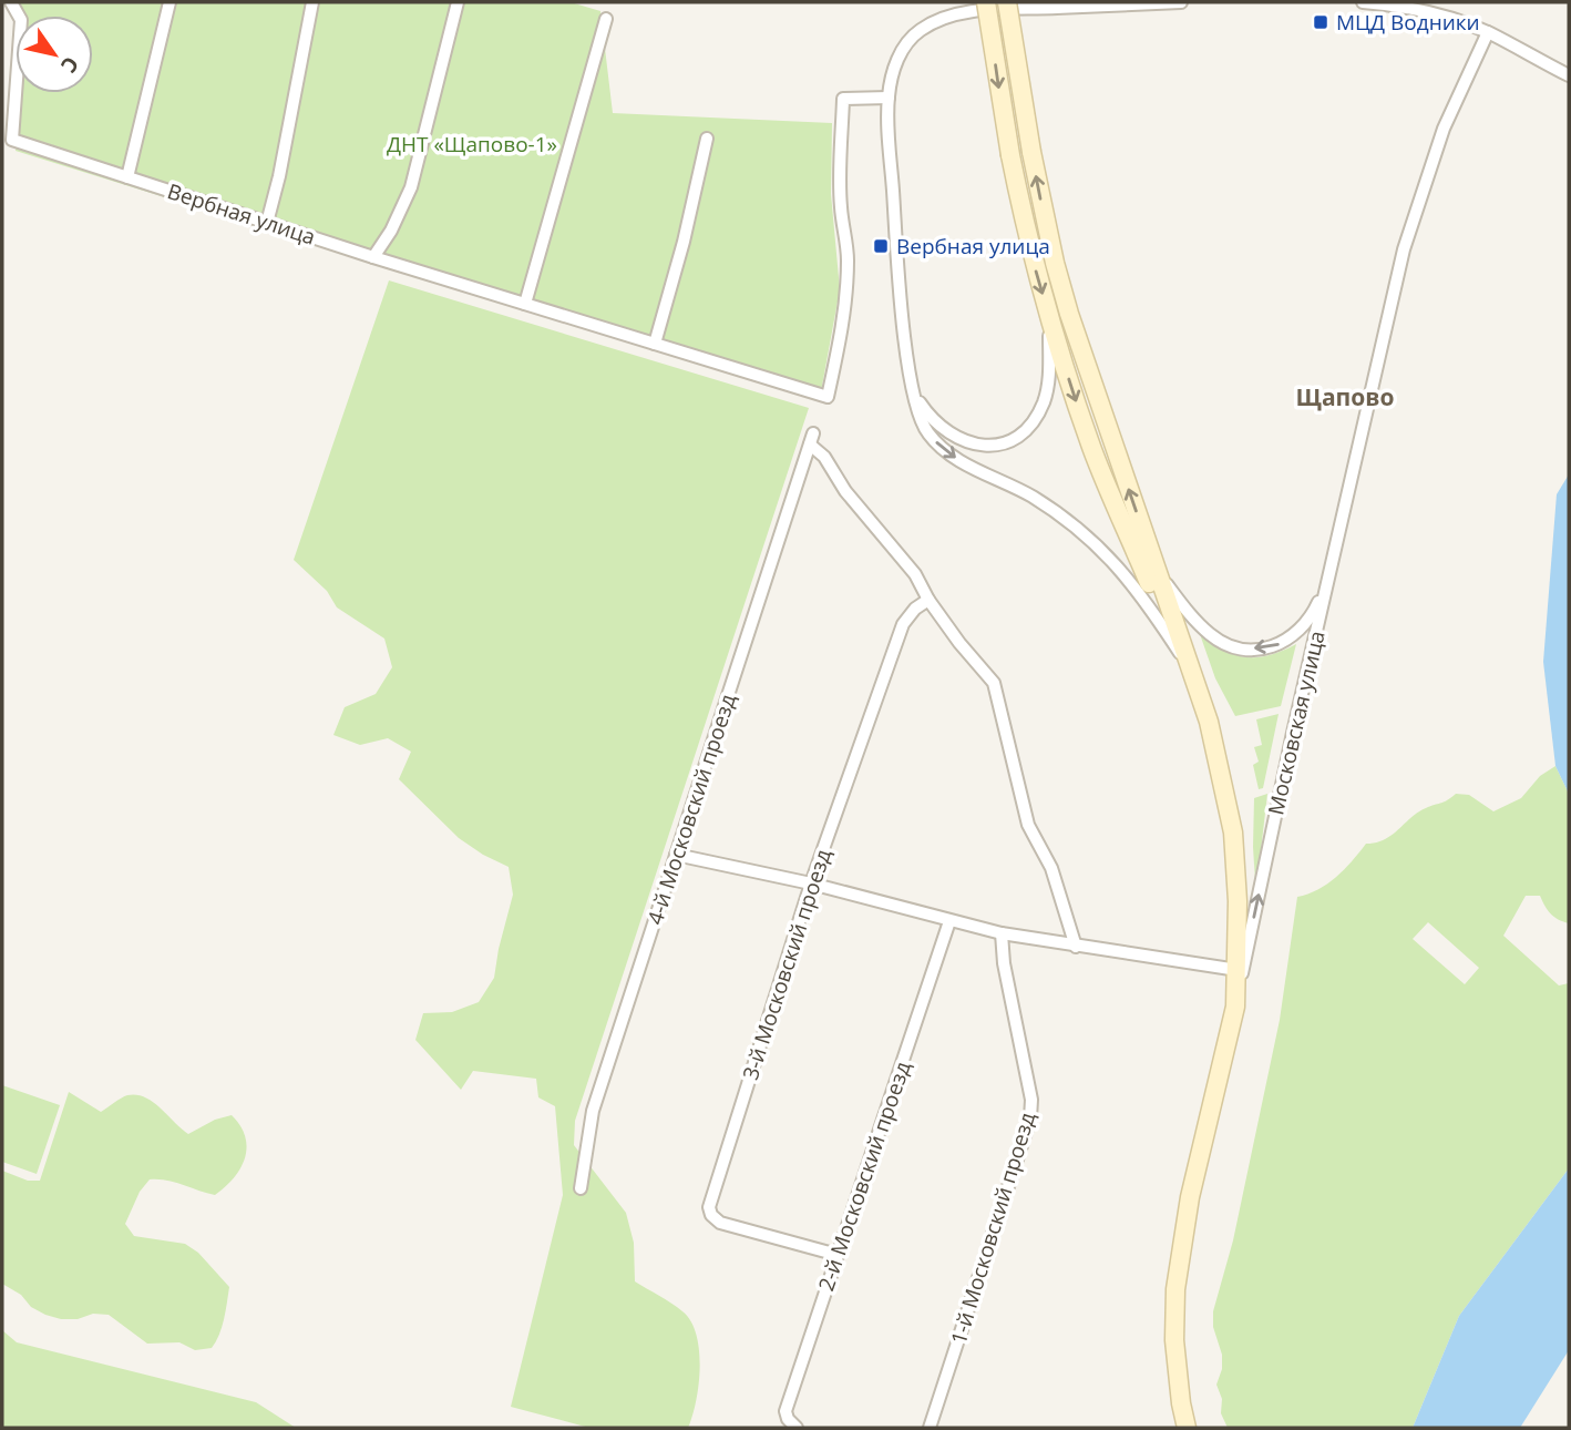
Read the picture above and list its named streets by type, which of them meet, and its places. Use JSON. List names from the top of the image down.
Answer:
{
  "streets": {
    "main road": ["Московская улица"],
    "street": [
      "Вербная улица",
      "4-й Московский проезд",
      "3-й Московский проезд",
      "2-й Московский проезд",
      "1-й Московский проезд"
    ]
  },
  "crossings": [
    ["4-й Московский проезд", "3-й Московский проезд"],
    ["3-й Московский проезд", "2-й Московский проезд"]
  ],
  "districts": ["Щапово"],
  "parks": ["ДНТ «Щапово-1»"],
  "places": {
    "transit": ["МЦД Водники", "Вербная улица"]
  },
  "north": "bottom right"
}
